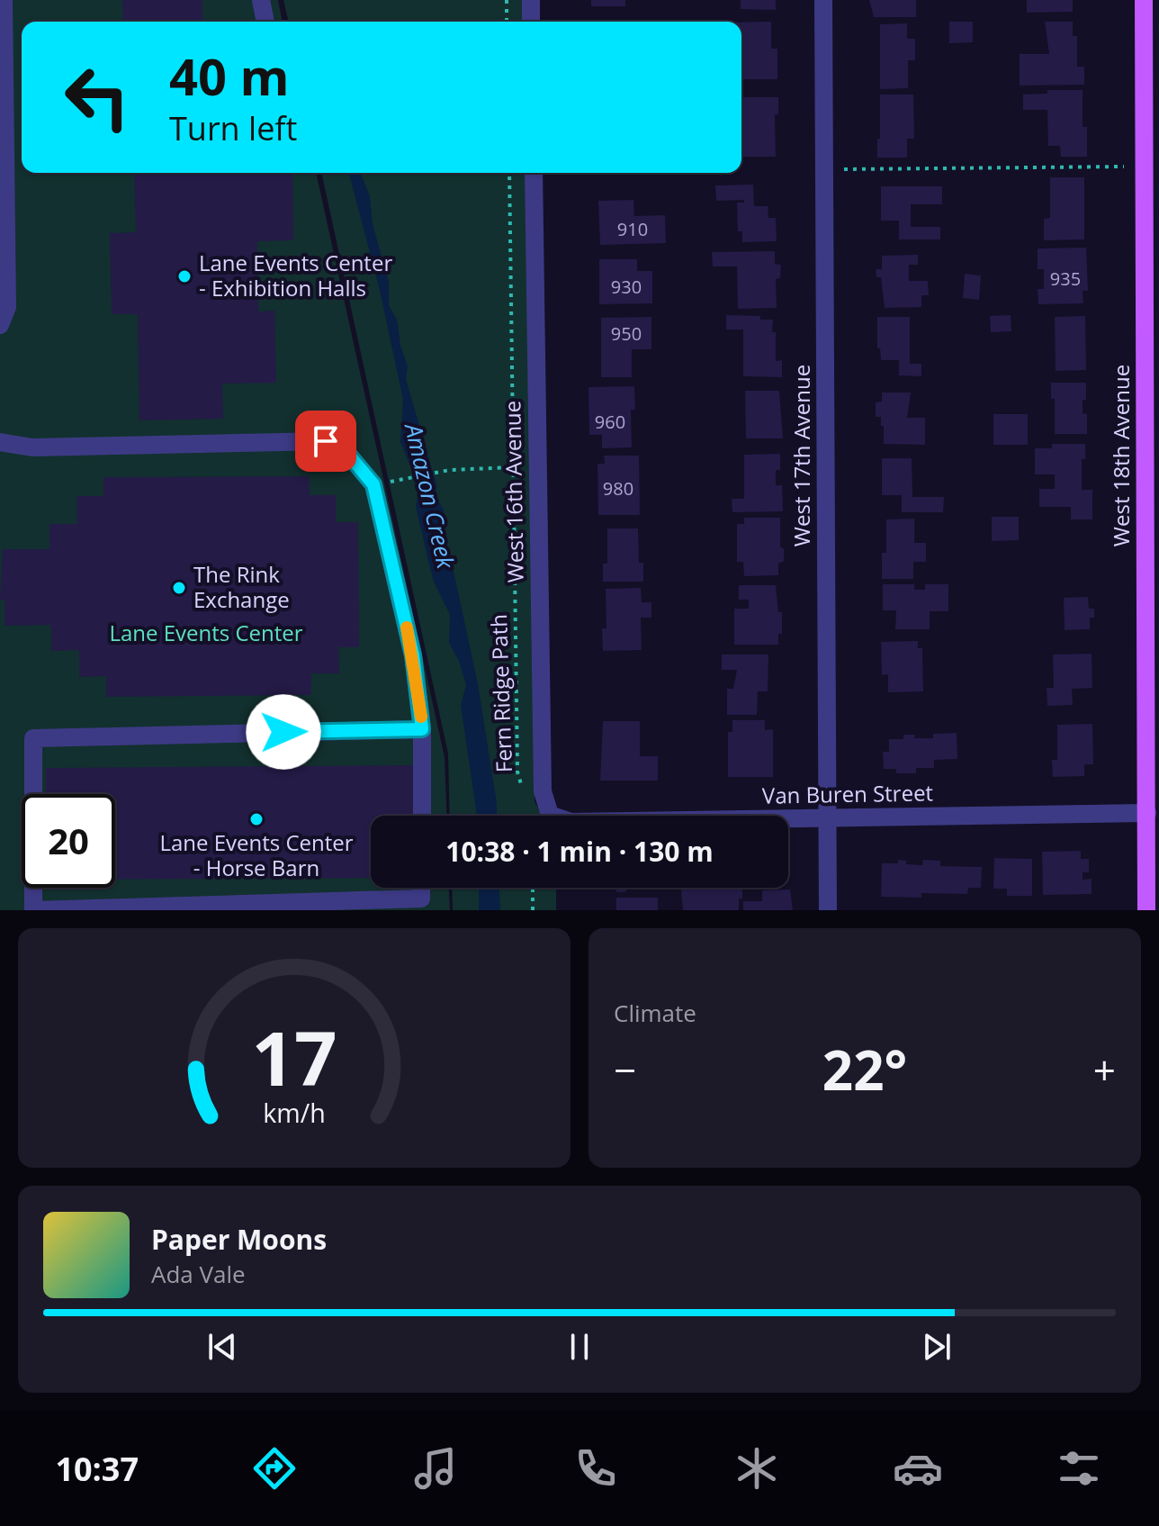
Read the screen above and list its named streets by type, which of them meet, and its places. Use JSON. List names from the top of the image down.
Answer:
{
  "streets": {
    "main road": ["West 18th Avenue"],
    "street": ["West 17th Avenue", "West 16th Avenue", "Van Buren Street"],
    "path": ["Fern Ridge Path"]
  },
  "crossings": [
    ["West 17th Avenue", "Van Buren Street"],
    ["West 18th Avenue", "Van Buren Street"],
    ["West 16th Avenue", "Van Buren Street"]
  ],
  "water": ["Amazon Creek"],
  "parks": ["Lane Events Center"],
  "places": ["Lane Events Center - Exhibition Halls", "The Rink Exchange", "Lane Events Center - Horse Barn"],
  "house_numbers": [
    "910",
    "935",
    "930",
    "950",
    "960",
    "980"
  ],
  "page": {
    "turn": ["40 m", "Turn left"],
    "limit": "20",
    "trip": "10:38 · 1 min · 130 m",
    "tile": "Climate",
    "heat": ["−", "22°", "+"],
    "song": ["Paper Moons", "Ada Vale"],
    "tabs": "10:37",
    "gauge": ["17", "km/h"]
  }
}
